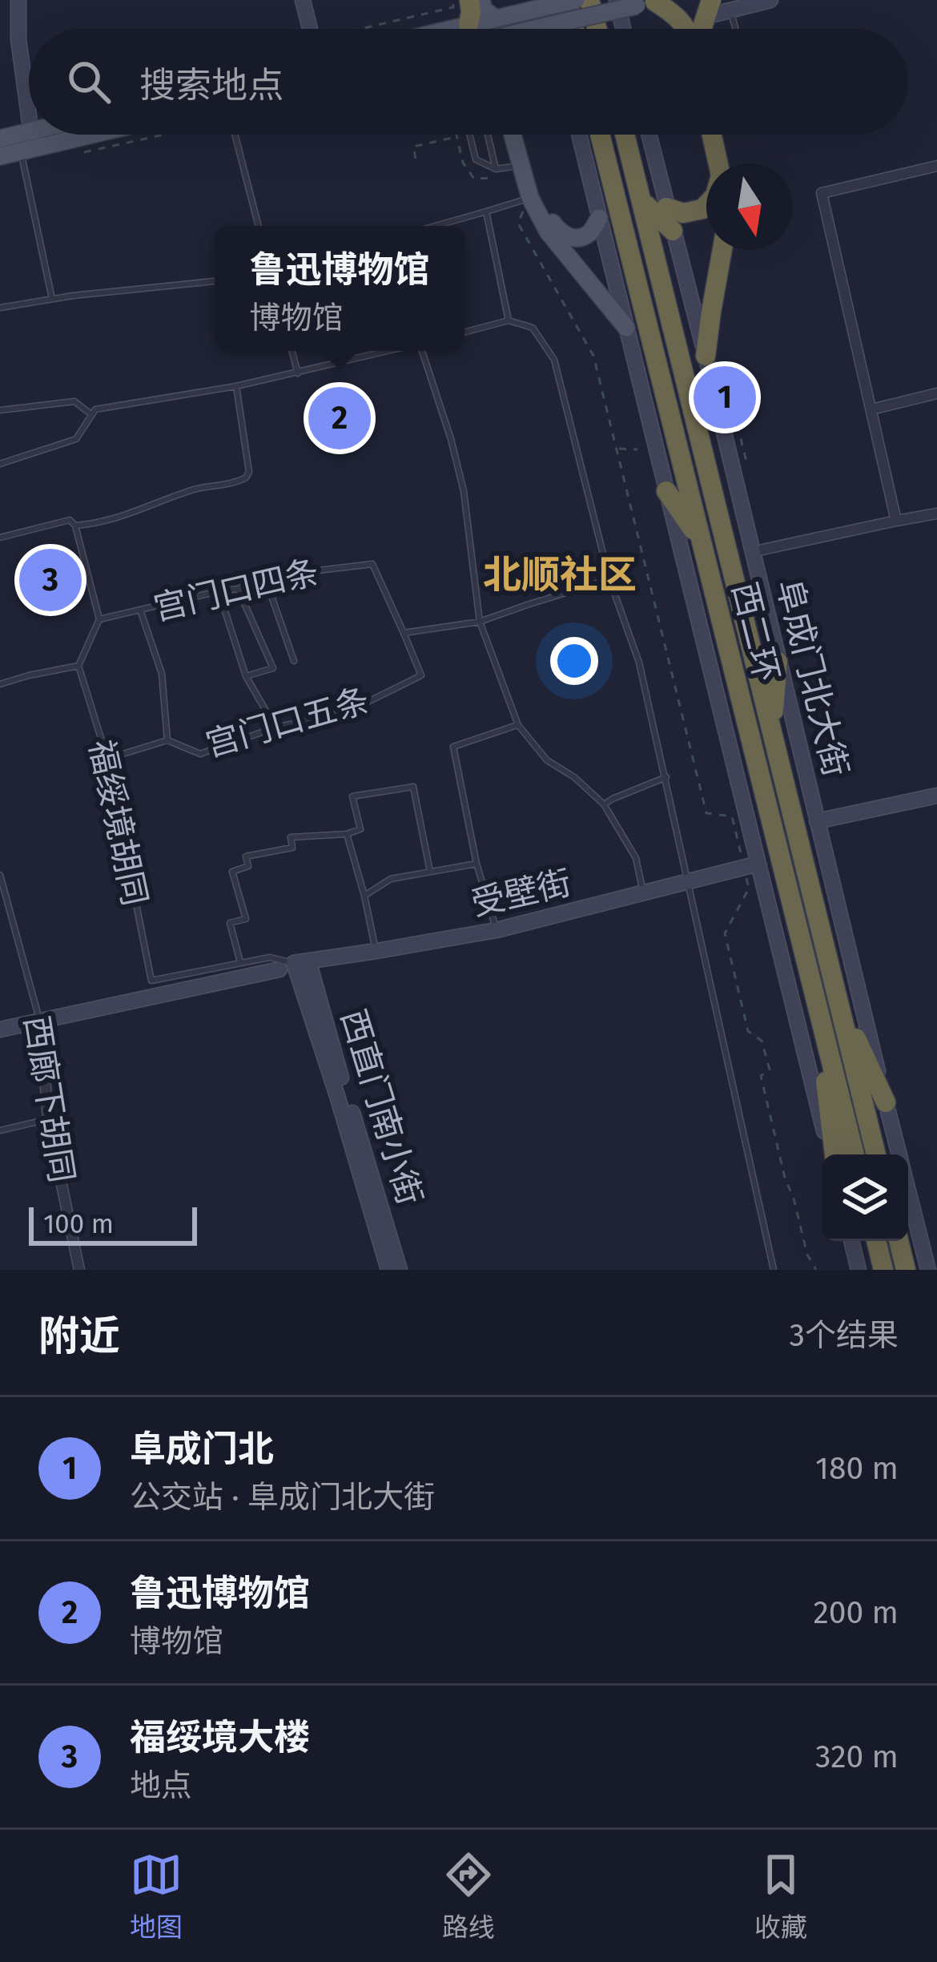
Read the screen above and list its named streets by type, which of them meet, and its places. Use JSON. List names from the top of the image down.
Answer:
{
  "streets": {
    "highway": ["西二环"],
    "street": [
      "阜成门北大街",
      "受壁街",
      "西廊下胡同",
      "西直门南小街"
    ],
    "lane": ["宫门口四条", "宫门口五条", "福绥境胡同"]
  },
  "crossings": [
    ["宫门口四条", "宫门口五条"],
    ["宫门口五条", "福绥境胡同"],
    ["受壁街", "西直门南小街"]
  ],
  "districts": ["北顺社区"],
  "scale_bar": "100 m",
  "north": "bottom",
  "page": {
    "search": "搜索地点",
    "popup": ["鲁迅博物馆", "博物馆"],
    "pins": ["1", "2", "3"],
    "scale": "100 m",
    "heading": ["附近", "3个结果"],
    "list": [
      {
        "mark": "1",
        "name": "阜成门北",
        "note": "公交站 · 阜成门北大街",
        "value": "180 m"
      },
      {
        "mark": "2",
        "name": "鲁迅博物馆",
        "note": "博物馆",
        "value": "200 m"
      },
      {
        "mark": "3",
        "name": "福绥境大楼",
        "note": "地点",
        "value": "320 m"
      }
    ],
    "nav": ["地图", "路线", "收藏"]
  }
}
